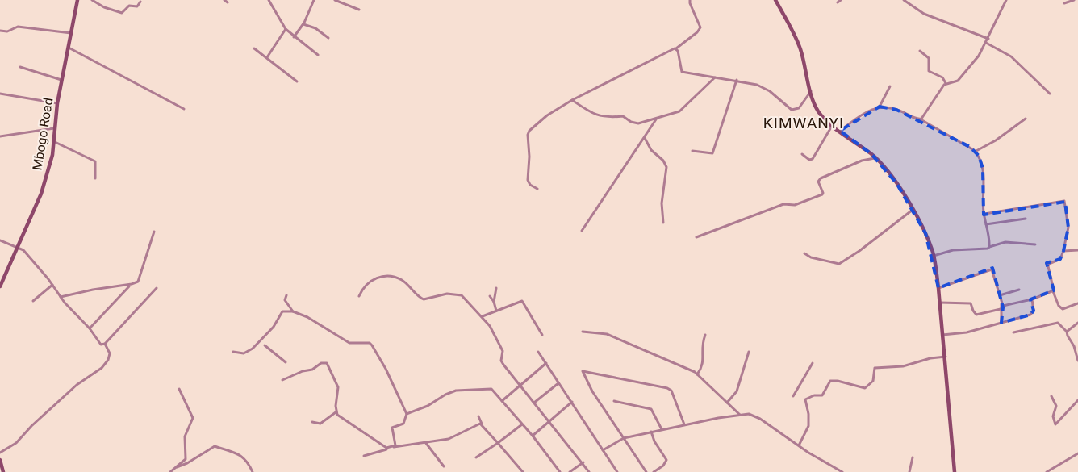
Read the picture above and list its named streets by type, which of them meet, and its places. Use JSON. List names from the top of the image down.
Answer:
{
  "streets": {
    "street": ["Mbogo Road"]
  },
  "districts": ["KIMWANYI"]
}
